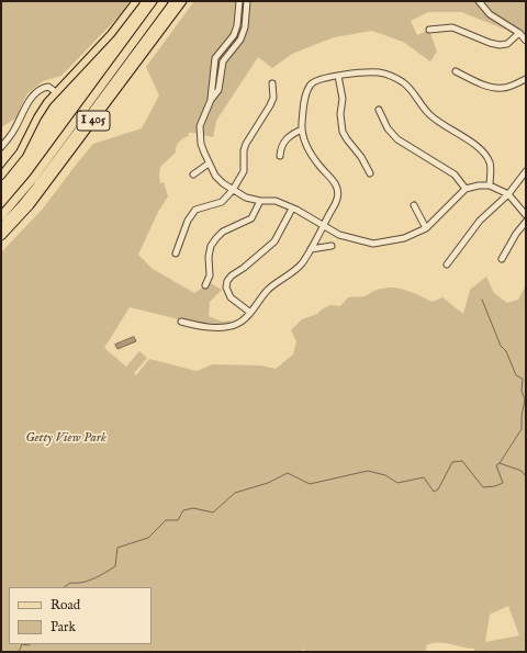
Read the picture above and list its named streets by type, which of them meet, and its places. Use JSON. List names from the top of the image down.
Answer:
{
  "streets": {
    "highway": ["I 405"]
  },
  "parks": ["Getty View Park"],
  "legend": ["Road", "Park"]
}
